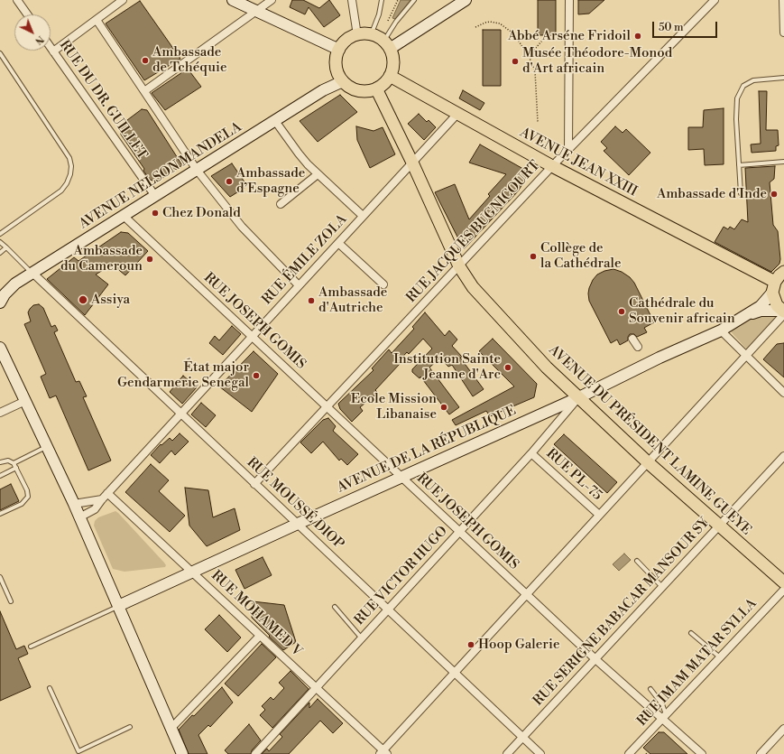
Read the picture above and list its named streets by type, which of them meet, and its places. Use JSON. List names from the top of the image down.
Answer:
{
  "streets": {
    "main road": ["AVENUE JEAN XXIII", "AVENUE DU PRÉSIDENT LAMINE GUEYE"],
    "street": [
      "RUE DU DR. GUILLET",
      "AVENUE NELSON MANDELA",
      "RUE JACQUES BUGNICOURT",
      "RUE ÉMILE ZOLA",
      "RUE JOSEPH GOMIS",
      "AVENUE DE LA RÉPUBLIQUE",
      "RUE PL-75",
      "RUE MOUSSÉ DIOP",
      "RUE VICTOR HUGO",
      "RUE SERIGNE BABACAR MANSOUR SY",
      "RUE MOHAMED V",
      "RUE IMAM MATAR SYLLA"
    ]
  },
  "crossings": [
    ["RUE DU DR. GUILLET", "AVENUE NELSON MANDELA"],
    ["AVENUE JEAN XXIII", "AVENUE NELSON MANDELA"],
    ["AVENUE JEAN XXIII", "RUE JACQUES BUGNICOURT"],
    ["AVENUE JEAN XXIII", "RUE ÉMILE ZOLA"],
    ["AVENUE JEAN XXIII", "AVENUE DU PRÉSIDENT LAMINE GUEYE"],
    ["AVENUE JEAN XXIII", "AVENUE DE LA RÉPUBLIQUE"],
    ["AVENUE NELSON MANDELA", "RUE JOSEPH GOMIS"],
    ["AVENUE NELSON MANDELA", "AVENUE DU PRÉSIDENT LAMINE GUEYE"],
    ["AVENUE NELSON MANDELA", "RUE MOUSSÉ DIOP"],
    ["RUE JACQUES BUGNICOURT", "RUE JOSEPH GOMIS"],
    ["RUE JACQUES BUGNICOURT", "AVENUE DU PRÉSIDENT LAMINE GUEYE"],
    ["RUE JACQUES BUGNICOURT", "RUE MOUSSÉ DIOP"],
    ["RUE ÉMILE ZOLA", "RUE JOSEPH GOMIS"],
    ["RUE ÉMILE ZOLA", "AVENUE DU PRÉSIDENT LAMINE GUEYE"],
    ["RUE ÉMILE ZOLA", "RUE MOUSSÉ DIOP"],
    ["RUE ÉMILE ZOLA", "RUE MOHAMED V"],
    ["RUE JOSEPH GOMIS", "AVENUE DE LA RÉPUBLIQUE"],
    ["RUE JOSEPH GOMIS", "RUE VICTOR HUGO"],
    ["RUE JOSEPH GOMIS", "RUE SERIGNE BABACAR MANSOUR SY"],
    ["RUE JOSEPH GOMIS", "RUE IMAM MATAR SYLLA"],
    ["AVENUE DU PRÉSIDENT LAMINE GUEYE", "AVENUE DE LA RÉPUBLIQUE"],
    ["AVENUE DU PRÉSIDENT LAMINE GUEYE", "RUE VICTOR HUGO"],
    ["AVENUE DU PRÉSIDENT LAMINE GUEYE", "RUE SERIGNE BABACAR MANSOUR SY"],
    ["AVENUE DE LA RÉPUBLIQUE", "RUE MOUSSÉ DIOP"],
    ["AVENUE DE LA RÉPUBLIQUE", "RUE VICTOR HUGO"],
    ["AVENUE DE LA RÉPUBLIQUE", "RUE MOHAMED V"],
    ["RUE PL-75", "RUE VICTOR HUGO"],
    ["RUE MOUSSÉ DIOP", "RUE VICTOR HUGO"],
    ["RUE MOUSSÉ DIOP", "RUE SERIGNE BABACAR MANSOUR SY"],
    ["RUE VICTOR HUGO", "RUE MOHAMED V"]
  ],
  "places": [
    "Abbé Arséne Fridoil",
    "Ambassade de Tchéquie",
    "Musée Théodore-Monod d'Art africain",
    "Ambassade d’Espagne",
    "Ambassade d'Inde",
    "Chez Donald",
    "Collège de la Cathédrale",
    "Ambassade du Cameroun",
    "Assiya",
    "Ambassade d'Autriche",
    "Cathédrale du Souvenir africain",
    "Institution Sainte Jeanne d'Arc",
    "État major Gendarmerie Senegal",
    "Ecole Mission Libanaise",
    "Hoop Galerie"
  ],
  "scale_bar": "50 m",
  "north": "bottom right"
}
